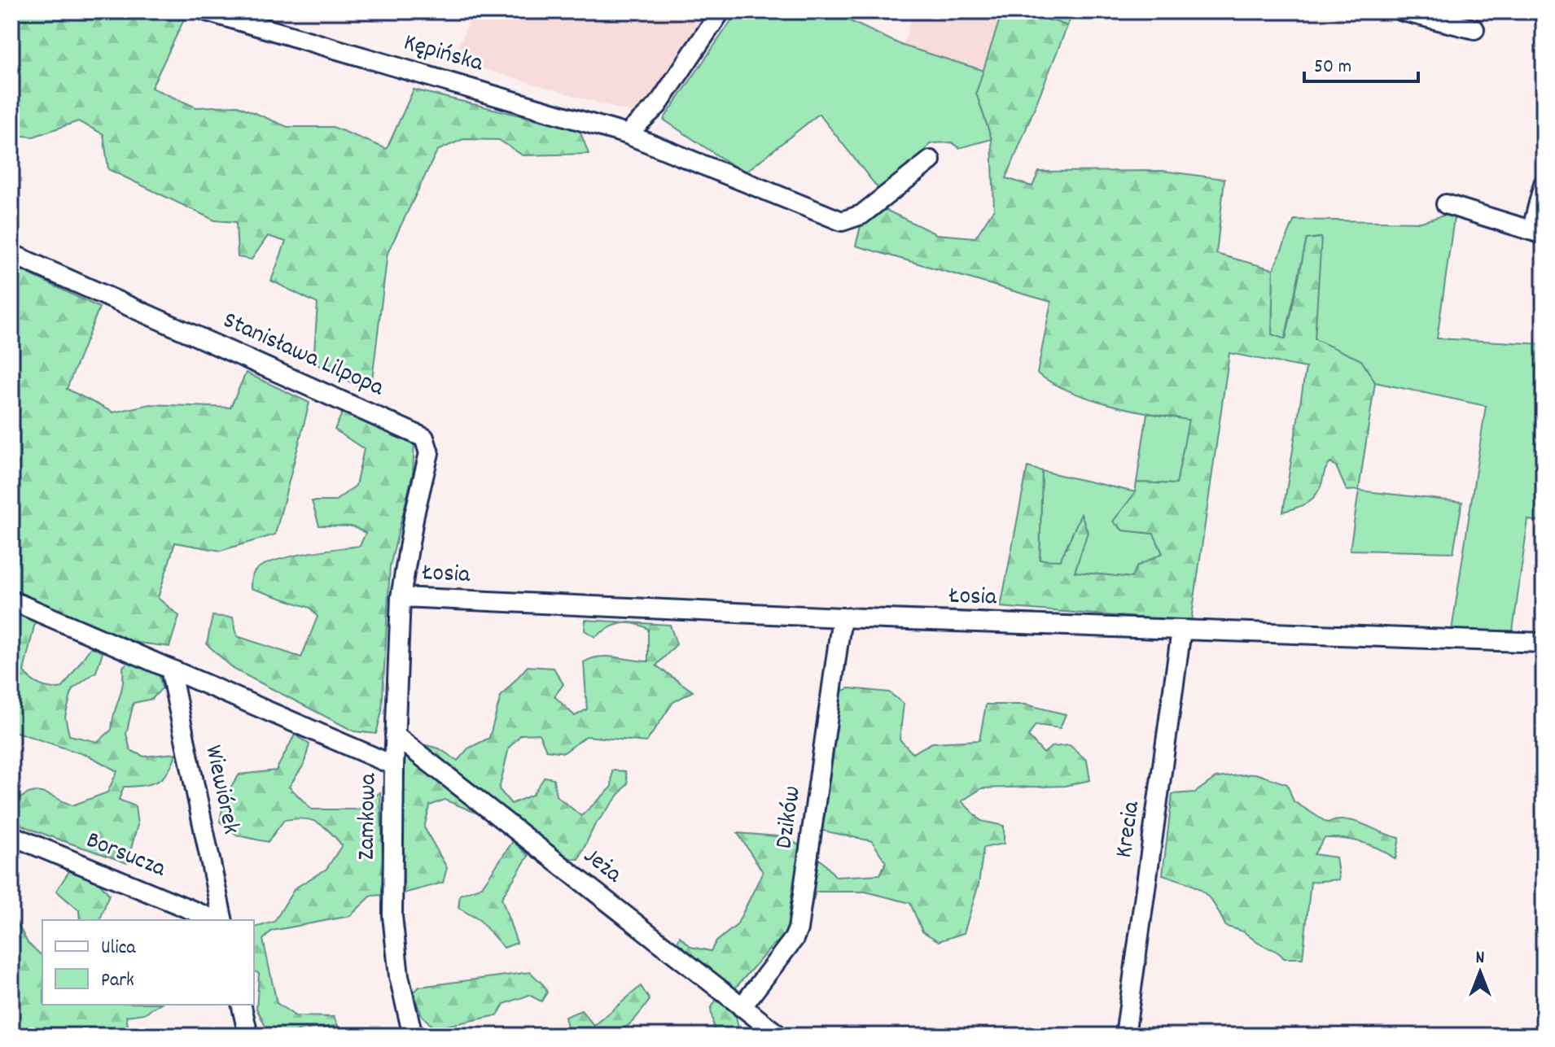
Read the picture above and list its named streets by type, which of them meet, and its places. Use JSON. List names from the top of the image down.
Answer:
{
  "streets": {
    "street": [
      "Kępińska",
      "Stanisława Lilpopa",
      "Łosia",
      "Wiewiórek",
      "Zamkowa",
      "Dzików",
      "Krecia",
      "Borsucza",
      "Jeża"
    ]
  },
  "crossings": [
    ["Stanisława Lilpopa", "Łosia"],
    ["Stanisława Lilpopa", "Zamkowa"],
    ["Łosia", "Zamkowa"],
    ["Łosia", "Dzików"],
    ["Łosia", "Krecia"],
    ["Zamkowa", "Jeża"],
    ["Dzików", "Jeża"]
  ],
  "legend": ["Ulica", "Park"],
  "scale_bar": "50 m",
  "north": "top"
}
